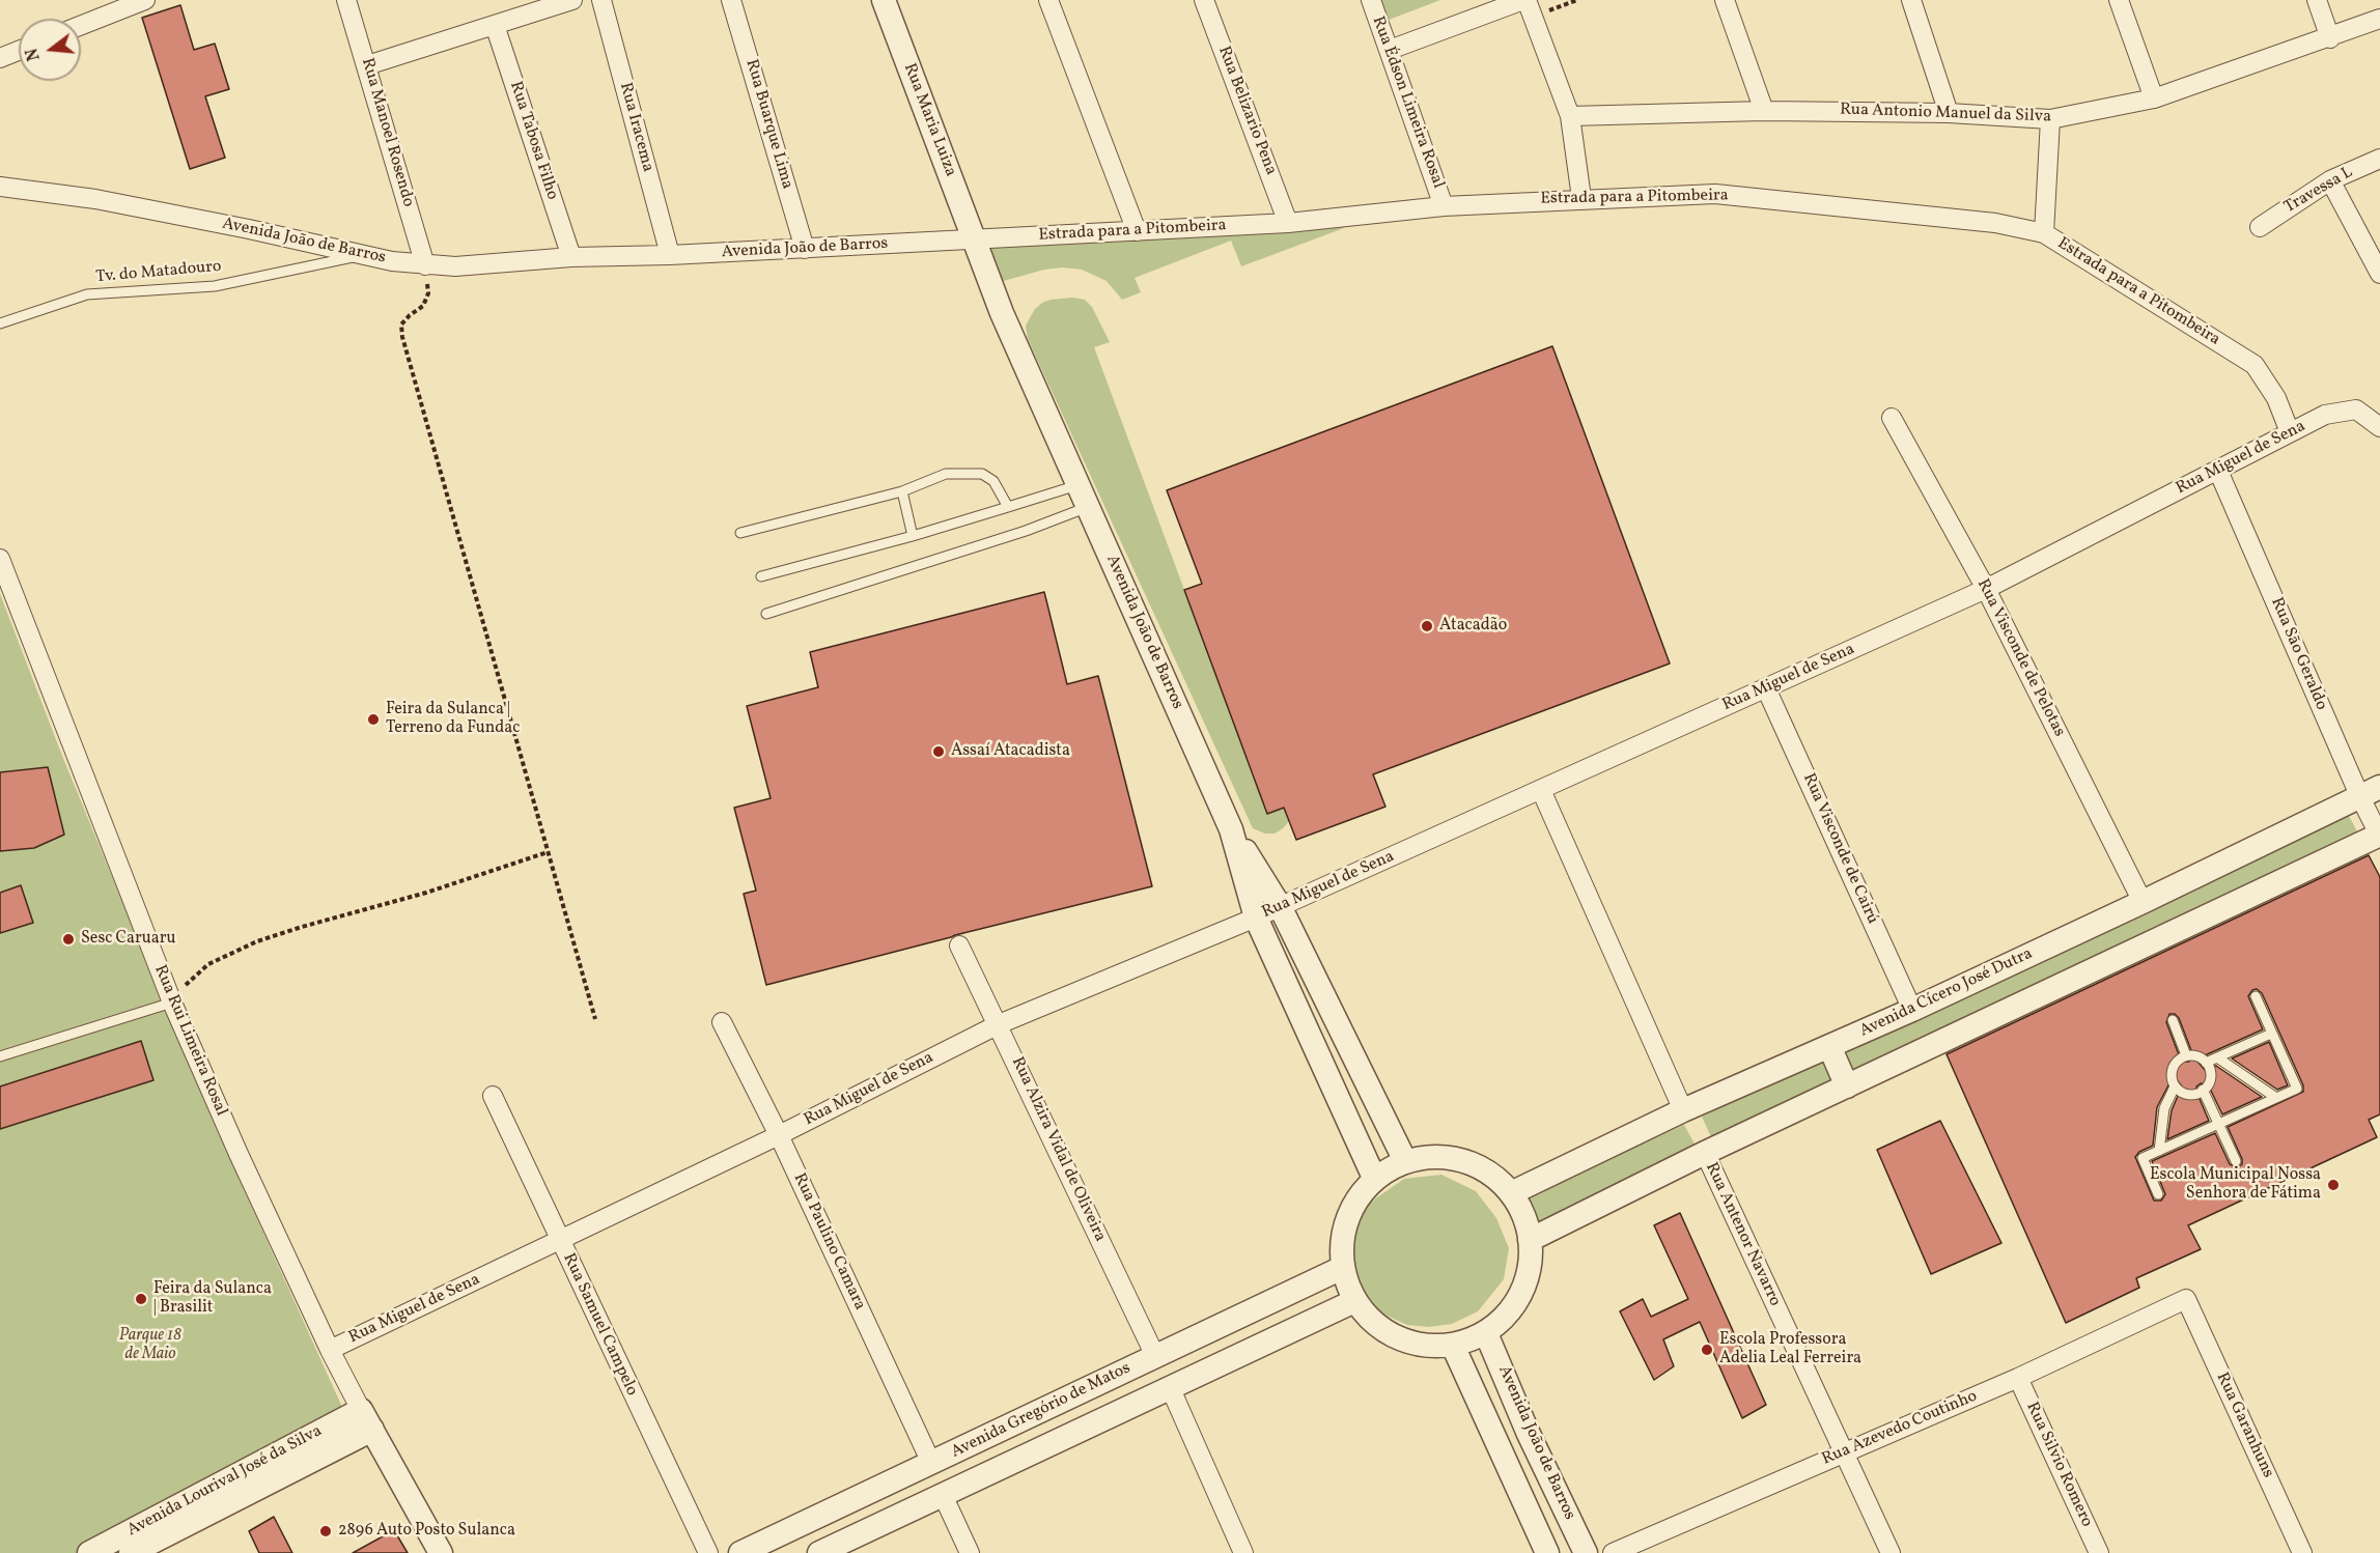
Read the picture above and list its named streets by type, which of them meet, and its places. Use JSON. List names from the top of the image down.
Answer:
{
  "streets": {
    "street": [
      "Rua Édson Limeira Rosal",
      "Rua Belizario Pena",
      "Rua Antonio Manuel da Silva",
      "Rua Maria Luiza",
      "Rua Buarque Lima",
      "Rua Iracema",
      "Rua Manoel Rosendo",
      "Rua Tabosa Filho",
      "Travessa L",
      "Estrada para a Pitombeira",
      "Avenida João de Barros",
      "Rua Miguel de Sena",
      "Rua São Geraldo",
      "Rua Visconde de Pelotas",
      "Rua Visconde de Cairú",
      "Avenida Cícero José Dutra",
      "Rua Rui Limeira Rosal",
      "Rua Alzira Vidal de Oliveira",
      "Rua Antenor Navarro",
      "Rua Paulino Camara",
      "Rua Samuel Campelo",
      "Avenida Gregório de Matos",
      "Rua Garanhuns",
      "Rua Azevedo Coutinho",
      "Rua Silvio Romero",
      "Avenida Lourival José da Silva"
    ],
    "lane": ["Tv. do Matadouro"]
  },
  "crossings": [
    ["Rua Édson Limeira Rosal", "Estrada para a Pitombeira"],
    ["Rua Belizario Pena", "Estrada para a Pitombeira"],
    ["Rua Maria Luiza", "Estrada para a Pitombeira"],
    ["Rua Maria Luiza", "Avenida João de Barros"],
    ["Rua Buarque Lima", "Avenida João de Barros"],
    ["Rua Iracema", "Avenida João de Barros"],
    ["Rua Manoel Rosendo", "Avenida João de Barros"],
    ["Rua Tabosa Filho", "Avenida João de Barros"],
    ["Estrada para a Pitombeira", "Avenida João de Barros"],
    ["Estrada para a Pitombeira", "Rua Miguel de Sena"],
    ["Avenida João de Barros", "Tv. do Matadouro"],
    ["Avenida João de Barros", "Rua Miguel de Sena"],
    ["Avenida João de Barros", "Avenida Cícero José Dutra"],
    ["Avenida João de Barros", "Avenida Gregório de Matos"],
    ["Rua Miguel de Sena", "Rua São Geraldo"],
    ["Rua Miguel de Sena", "Rua Visconde de Pelotas"],
    ["Rua Miguel de Sena", "Rua Visconde de Cairú"],
    ["Rua Miguel de Sena", "Rua Rui Limeira Rosal"],
    ["Rua Miguel de Sena", "Rua Alzira Vidal de Oliveira"],
    ["Rua Miguel de Sena", "Rua Paulino Camara"],
    ["Rua Miguel de Sena", "Rua Samuel Campelo"],
    ["Rua São Geraldo", "Avenida Cícero José Dutra"],
    ["Rua Visconde de Pelotas", "Avenida Cícero José Dutra"],
    ["Rua Visconde de Cairú", "Avenida Cícero José Dutra"],
    ["Avenida Cícero José Dutra", "Avenida Gregório de Matos"],
    ["Rua Rui Limeira Rosal", "Avenida Lourival José da Silva"],
    ["Rua Alzira Vidal de Oliveira", "Avenida Gregório de Matos"],
    ["Rua Antenor Navarro", "Rua Azevedo Coutinho"],
    ["Rua Paulino Camara", "Avenida Gregório de Matos"],
    ["Rua Garanhuns", "Rua Azevedo Coutinho"],
    ["Rua Azevedo Coutinho", "Rua Silvio Romero"]
  ],
  "parks": ["Parque 18 de Maio"],
  "places": [
    "Atacadão",
    "Feira da Sulanca | Terreno da Fundac",
    "Assaí Atacadista",
    "Sesc Caruaru",
    "Escola Municipal Nossa Senhora de Fátima",
    "Feira da Sulanca | Brasilit",
    "Escola Professora Adelia Leal Ferreira",
    "2896 Auto Posto Sulanca"
  ],
  "north": "left"
}
